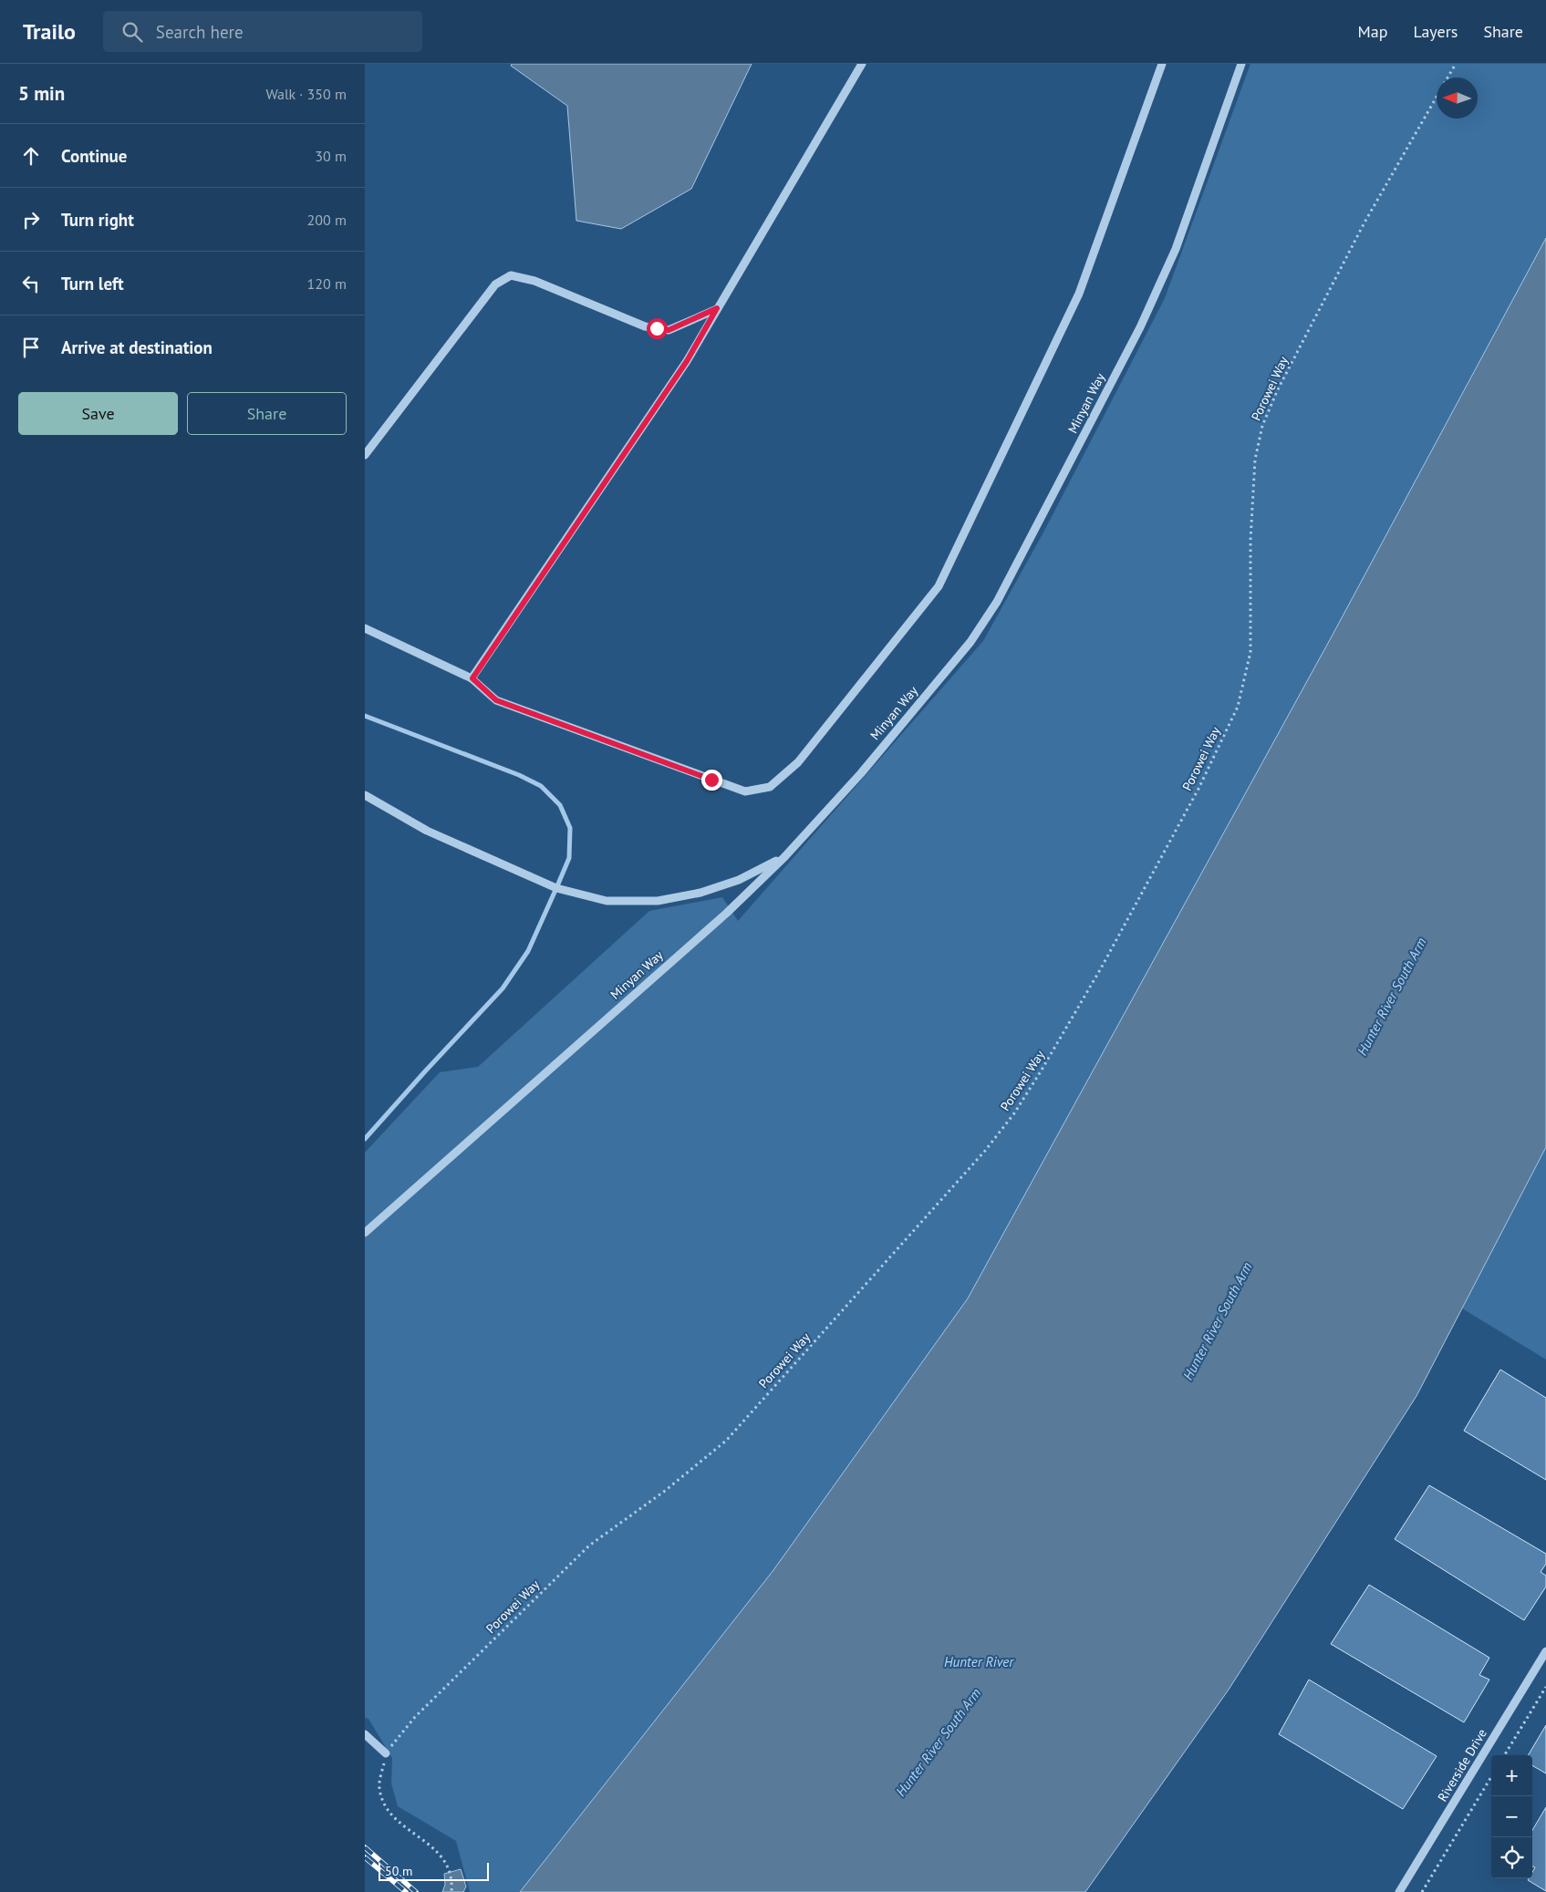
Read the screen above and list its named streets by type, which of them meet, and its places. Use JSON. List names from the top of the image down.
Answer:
{
  "streets": {
    "street": ["Minyan Way", "Riverside Drive"],
    "path": ["Porowei Way"]
  },
  "water": ["Hunter River South Arm", "Hunter River"],
  "scale_bar": "50 m",
  "north": "left",
  "page": {
    "header": "Trailo",
    "search": "Search here",
    "nav": ["Map", "Layers", "Share"],
    "heading": ["5 min", "Walk · 350 m"],
    "list": [
      ["Continue", "30 m"],
      ["Turn right", "200 m"],
      ["Turn left", "120 m"],
      "Arrive at destination"
    ],
    "buttons": ["Save", "Share"],
    "map_buttons": ["+", "−"],
    "scale": "50 m"
  }
}
